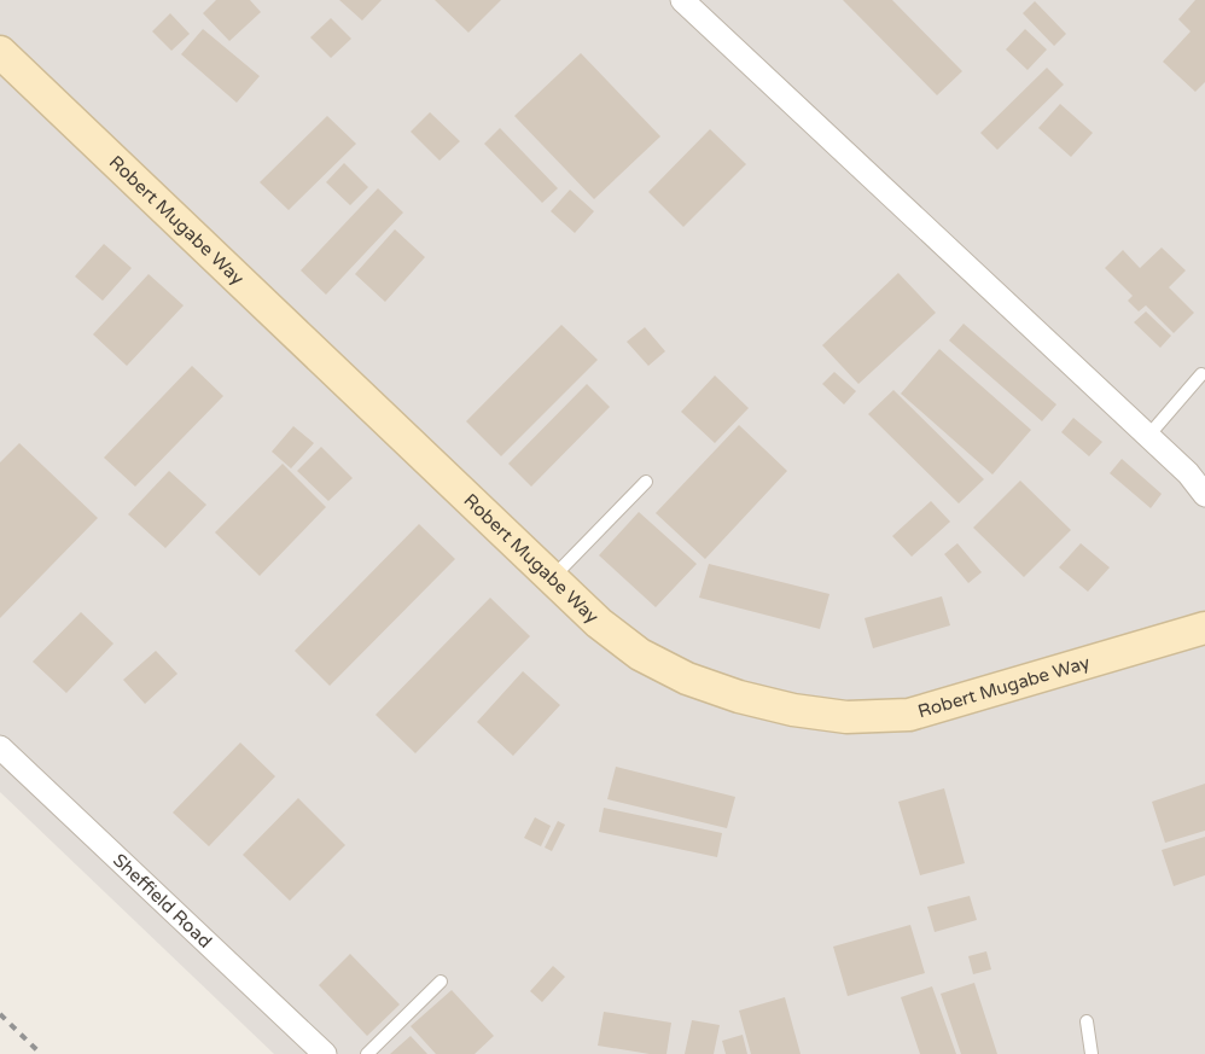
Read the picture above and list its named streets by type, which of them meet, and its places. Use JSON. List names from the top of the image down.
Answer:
{
  "streets": {
    "street": ["Robert Mugabe Way", "Sheffield Road"]
  }
}
